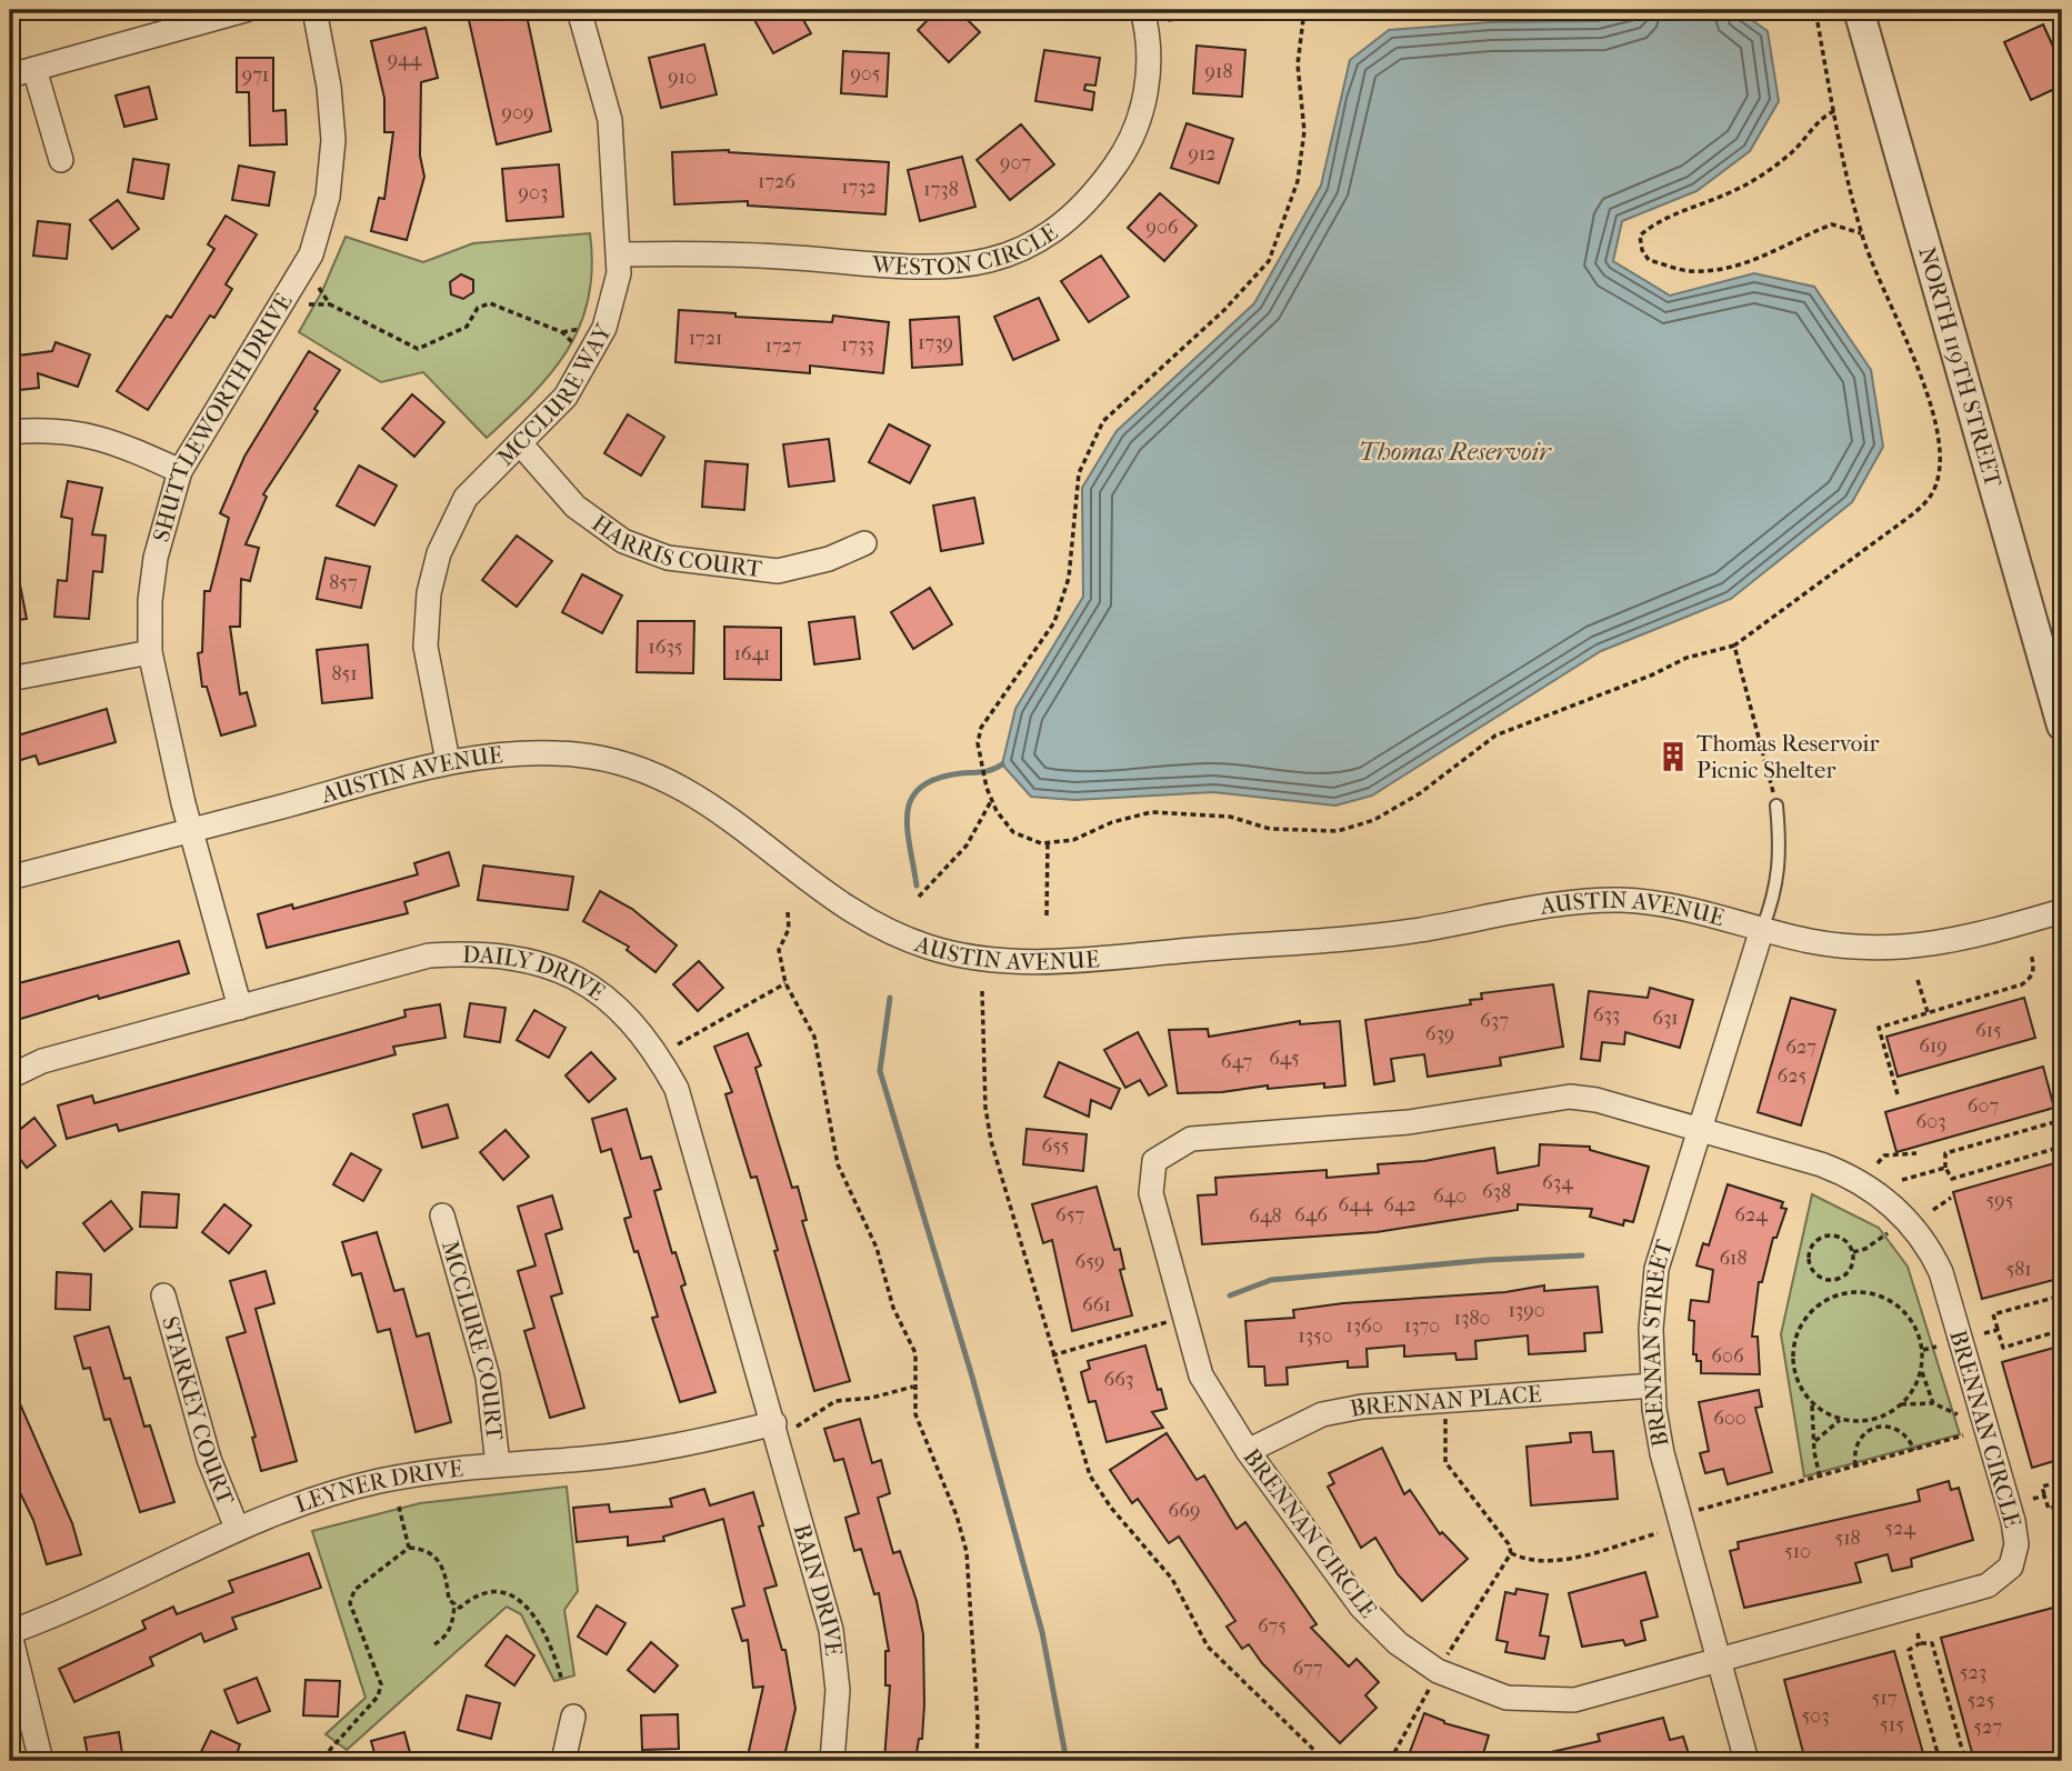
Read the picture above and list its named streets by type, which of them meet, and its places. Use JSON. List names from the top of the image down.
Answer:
{
  "streets": {
    "street": [
      "WESTON CIRCLE",
      "NORTH 119TH STREET",
      "MCCLURE WAY",
      "SHUTTLEWORTH DRIVE",
      "HARRIS COURT",
      "AUSTIN AVENUE",
      "DAILY DRIVE",
      "MCCLURE COURT",
      "BRENNAN STREET",
      "BRENNAN PLACE",
      "STARKEY COURT",
      "BRENNAN CIRCLE",
      "LEYNER DRIVE",
      "BAIN DRIVE"
    ]
  },
  "crossings": [
    ["WESTON CIRCLE", "MCCLURE WAY"],
    ["MCCLURE WAY", "HARRIS COURT"],
    ["MCCLURE WAY", "AUSTIN AVENUE"],
    ["SHUTTLEWORTH DRIVE", "AUSTIN AVENUE"],
    ["SHUTTLEWORTH DRIVE", "DAILY DRIVE"],
    ["AUSTIN AVENUE", "BRENNAN STREET"],
    ["DAILY DRIVE", "LEYNER DRIVE"],
    ["DAILY DRIVE", "BAIN DRIVE"],
    ["MCCLURE COURT", "LEYNER DRIVE"],
    ["BRENNAN STREET", "BRENNAN PLACE"],
    ["BRENNAN STREET", "BRENNAN CIRCLE"],
    ["BRENNAN PLACE", "BRENNAN CIRCLE"],
    ["STARKEY COURT", "LEYNER DRIVE"],
    ["LEYNER DRIVE", "BAIN DRIVE"]
  ],
  "water": ["Thomas Reservoir"],
  "places": {
    "building": ["Thomas Reservoir Picnic Shelter"]
  },
  "house_numbers": [
    "944",
    "918",
    "905",
    "971",
    "910",
    "909",
    "912",
    "907",
    "1726",
    "1732",
    "1738",
    "903",
    "906",
    "1721",
    "1739",
    "1733",
    "1727",
    "857",
    "1635",
    "1641",
    "851",
    "633",
    "631",
    "637",
    "615",
    "639",
    "619",
    "627",
    "645",
    "647",
    "625",
    "607",
    "603",
    "655",
    "634",
    "638",
    "640",
    "595",
    "644",
    "642",
    "657",
    "646",
    "624",
    "648",
    "618",
    "659",
    "581",
    "661",
    "1390",
    "1380",
    "1360",
    "1370",
    "1350",
    "606",
    "663",
    "600",
    "669",
    "524",
    "518",
    "510",
    "675",
    "677",
    "523",
    "517",
    "525",
    "503",
    "515",
    "527"
  ]
}
